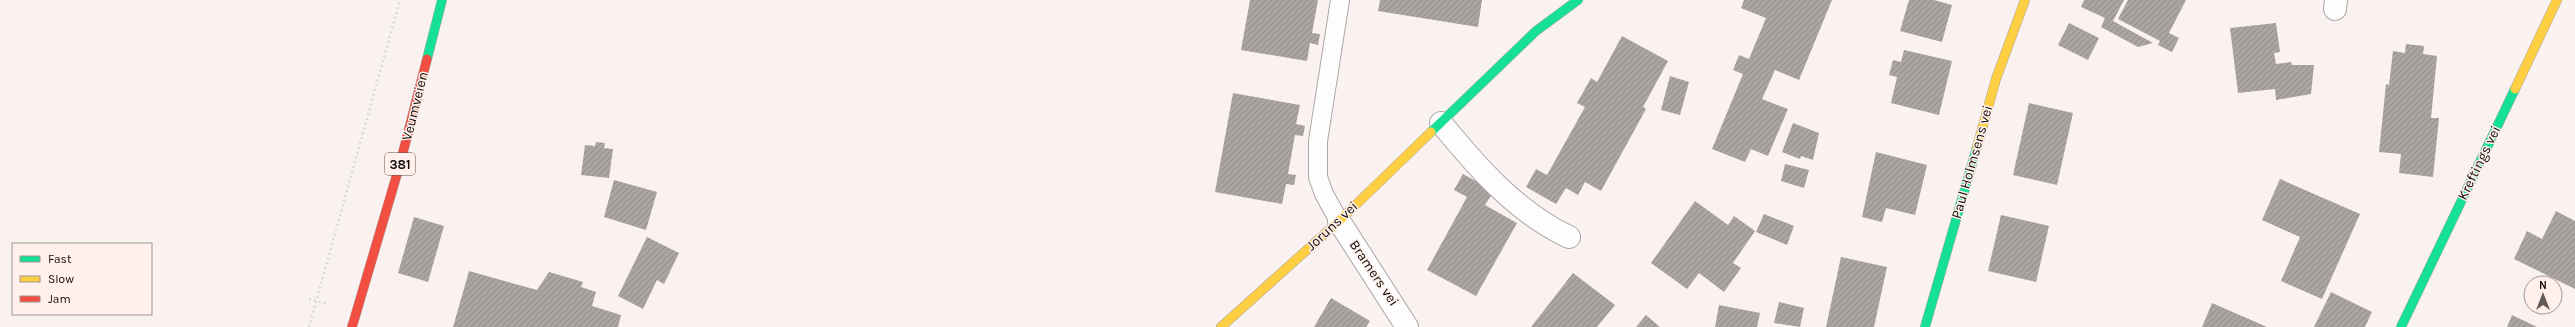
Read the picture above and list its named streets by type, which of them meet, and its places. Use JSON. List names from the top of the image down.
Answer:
{
  "streets": {
    "street": [
      "Veumveien",
      "Paul Holmsens vei",
      "Kreftings vei",
      "381",
      "Joruns vei",
      "Bramers vei"
    ]
  },
  "crossings": [
    ["Joruns vei", "Bramers vei"]
  ],
  "legend": ["Fast", "Slow", "Jam"],
  "north": "top"
}
